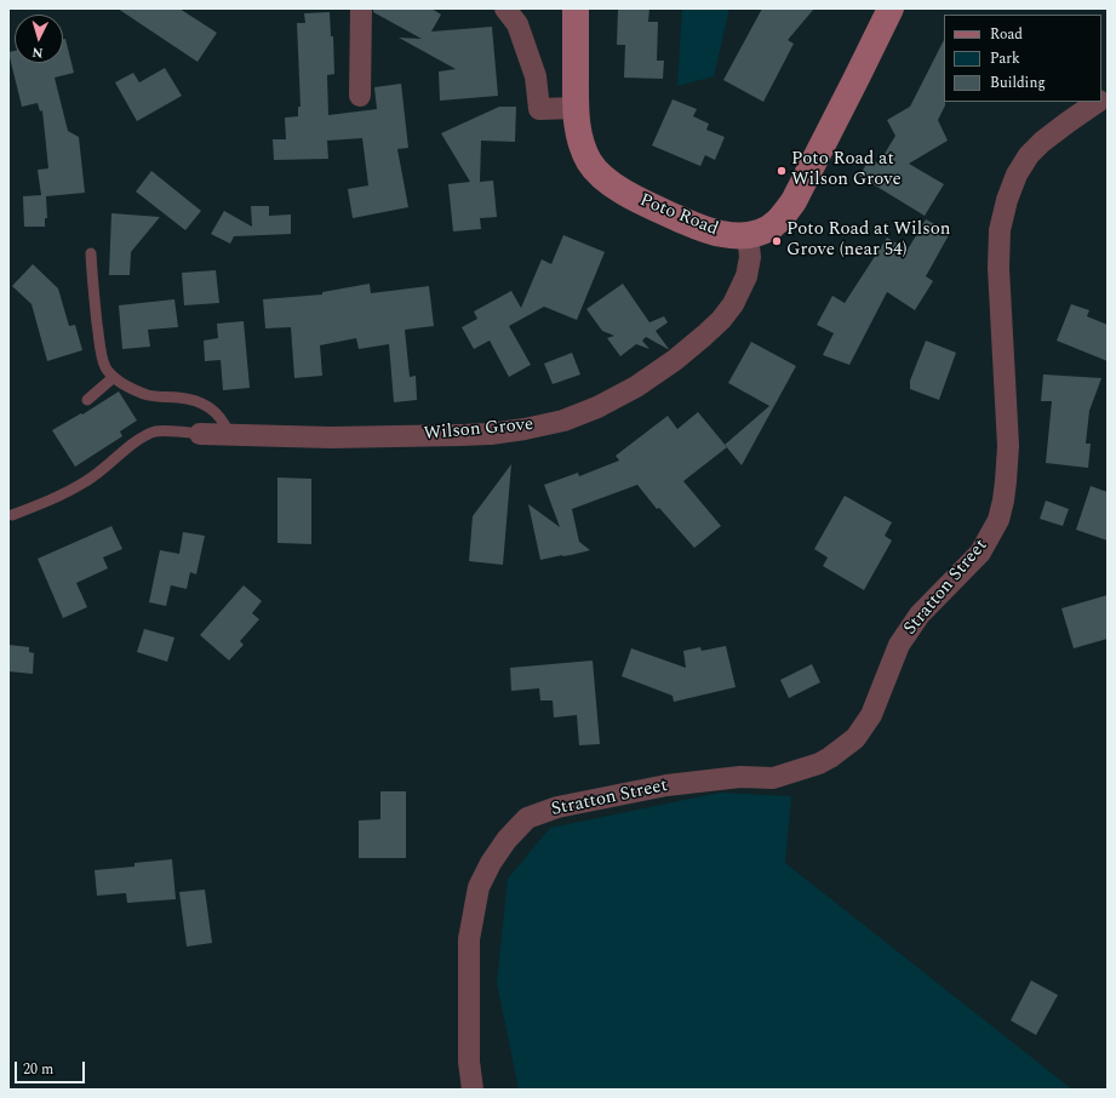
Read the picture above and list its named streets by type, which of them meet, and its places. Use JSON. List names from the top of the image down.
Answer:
{
  "streets": {
    "street": ["Poto Road", "Wilson Grove", "Stratton Street"]
  },
  "crossings": [
    ["Poto Road", "Wilson Grove"]
  ],
  "places": ["Poto Road at Wilson Grove", "Poto Road at Wilson Grove (near 54)"],
  "legend": ["Road", "Park", "Building"],
  "scale_bar": "20 m",
  "north": "bottom"
}
